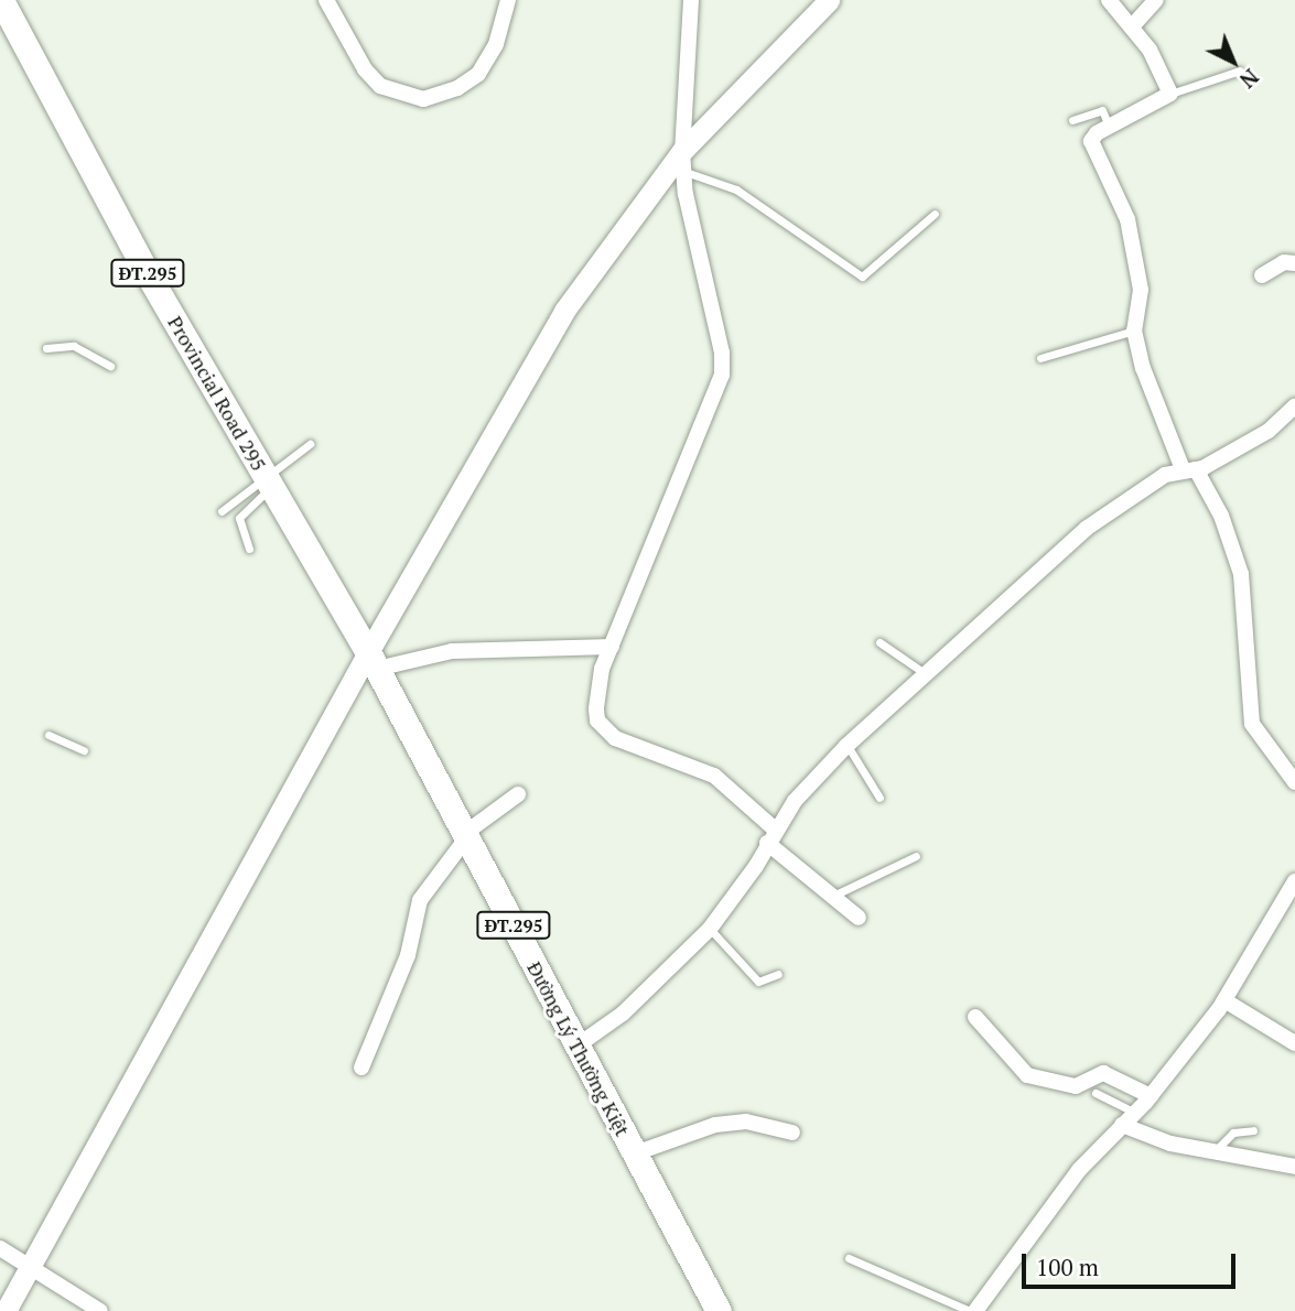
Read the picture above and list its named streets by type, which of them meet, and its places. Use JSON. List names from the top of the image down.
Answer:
{
  "streets": {
    "main road": ["ĐT.295", "Provincial Road 295", "Đường Lý Thường Kiệt"]
  },
  "crossings": [
    ["Provincial Road 295", "Đường Lý Thường Kiệt"]
  ],
  "scale_bar": "100 m",
  "north": "bottom right"
}
